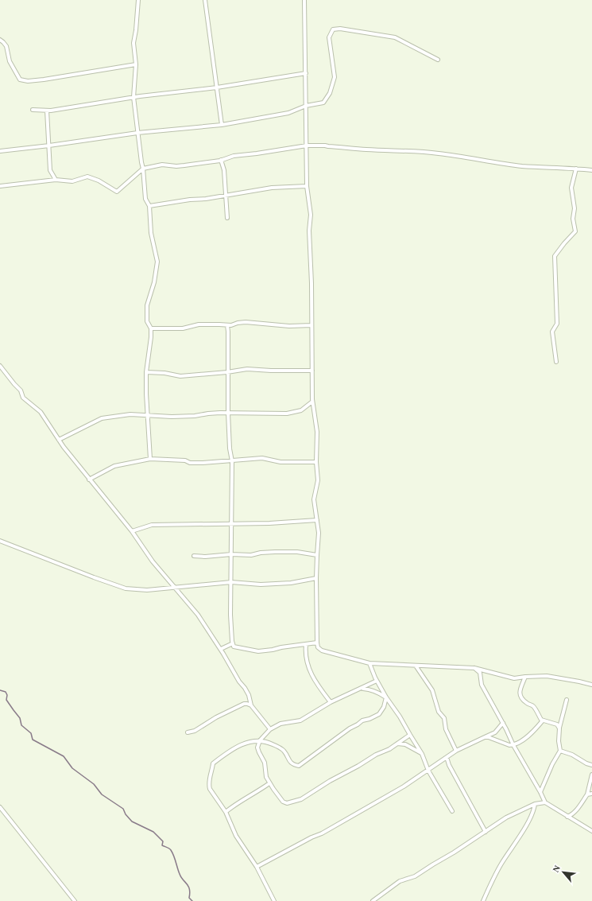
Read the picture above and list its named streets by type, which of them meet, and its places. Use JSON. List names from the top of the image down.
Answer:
{
  "north": "top left"
}
